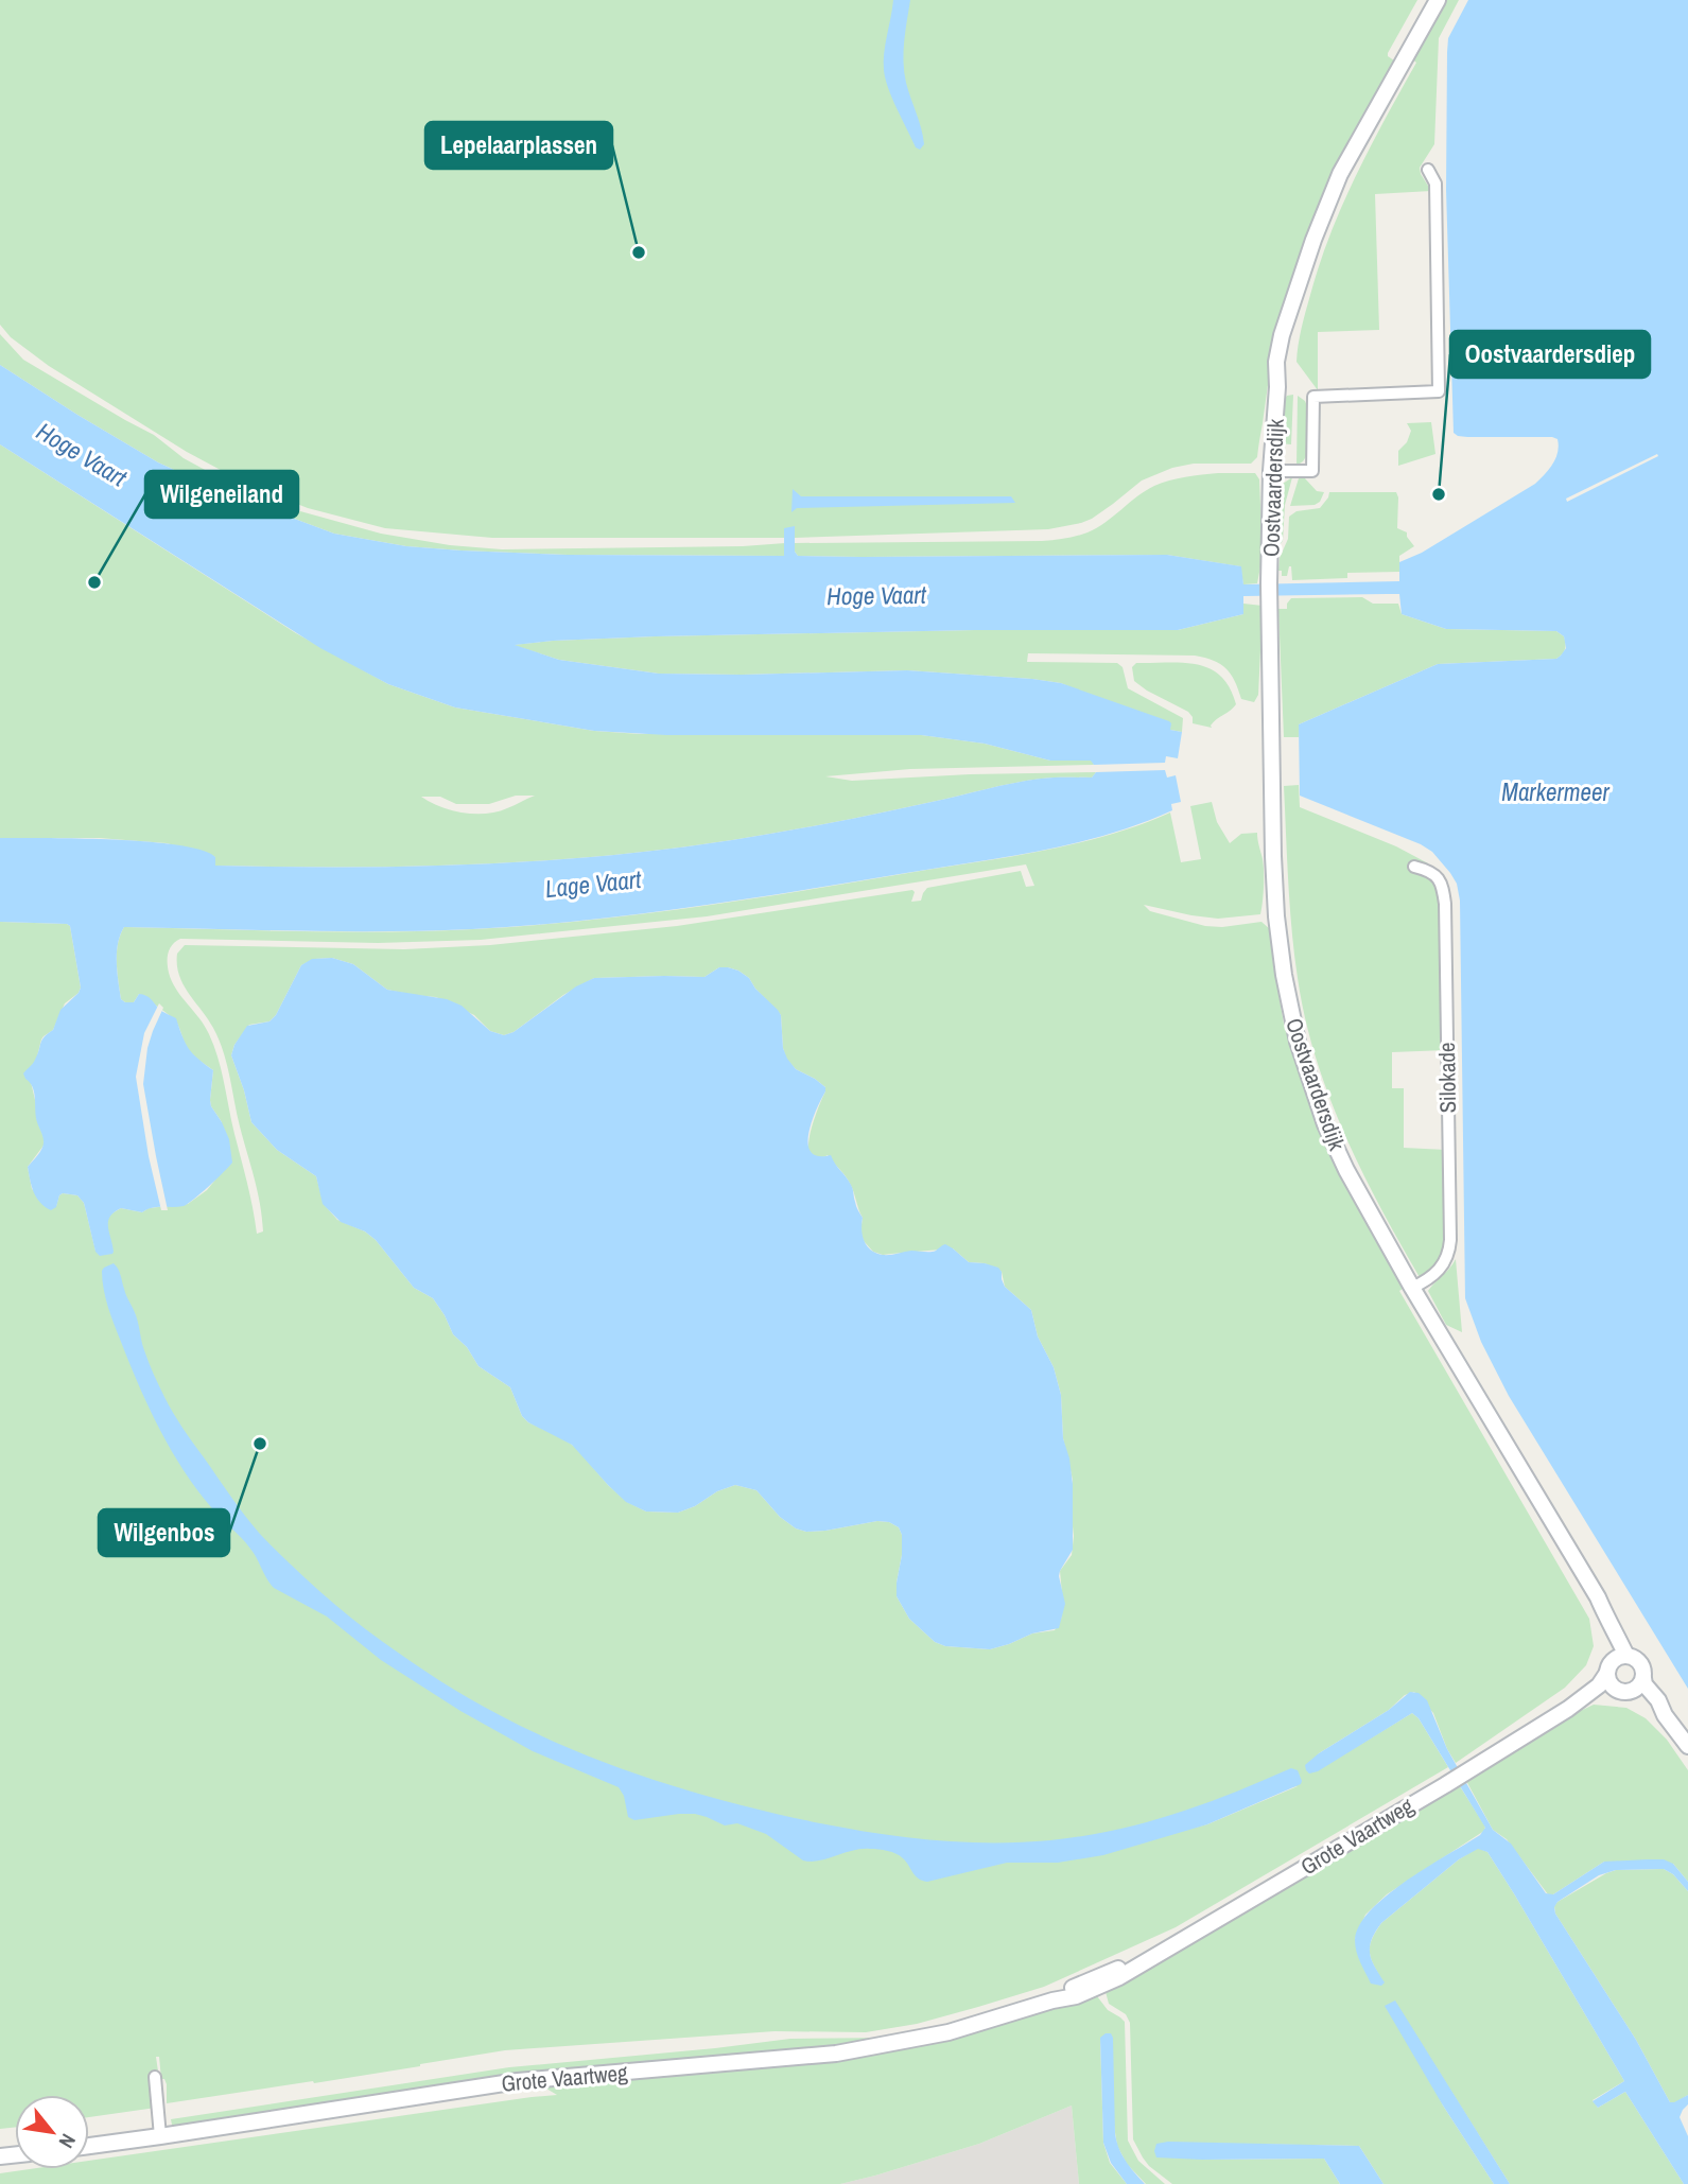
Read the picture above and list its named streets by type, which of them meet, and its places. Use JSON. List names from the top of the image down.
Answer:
{
  "streets": {
    "main road": ["Oostvaardersdijk", "Grote Vaartweg"],
    "street": ["Silokade"]
  },
  "crossings": [
    ["Oostvaardersdijk", "Silokade"],
    ["Oostvaardersdijk", "Grote Vaartweg"]
  ],
  "water": ["Hoge Vaart", "Markermeer", "Lage Vaart"],
  "places": [
    "Lepelaarplassen",
    "Oostvaardersdiep",
    "Wilgeneiland",
    "Wilgenbos"
  ],
  "north": "bottom right"
}
